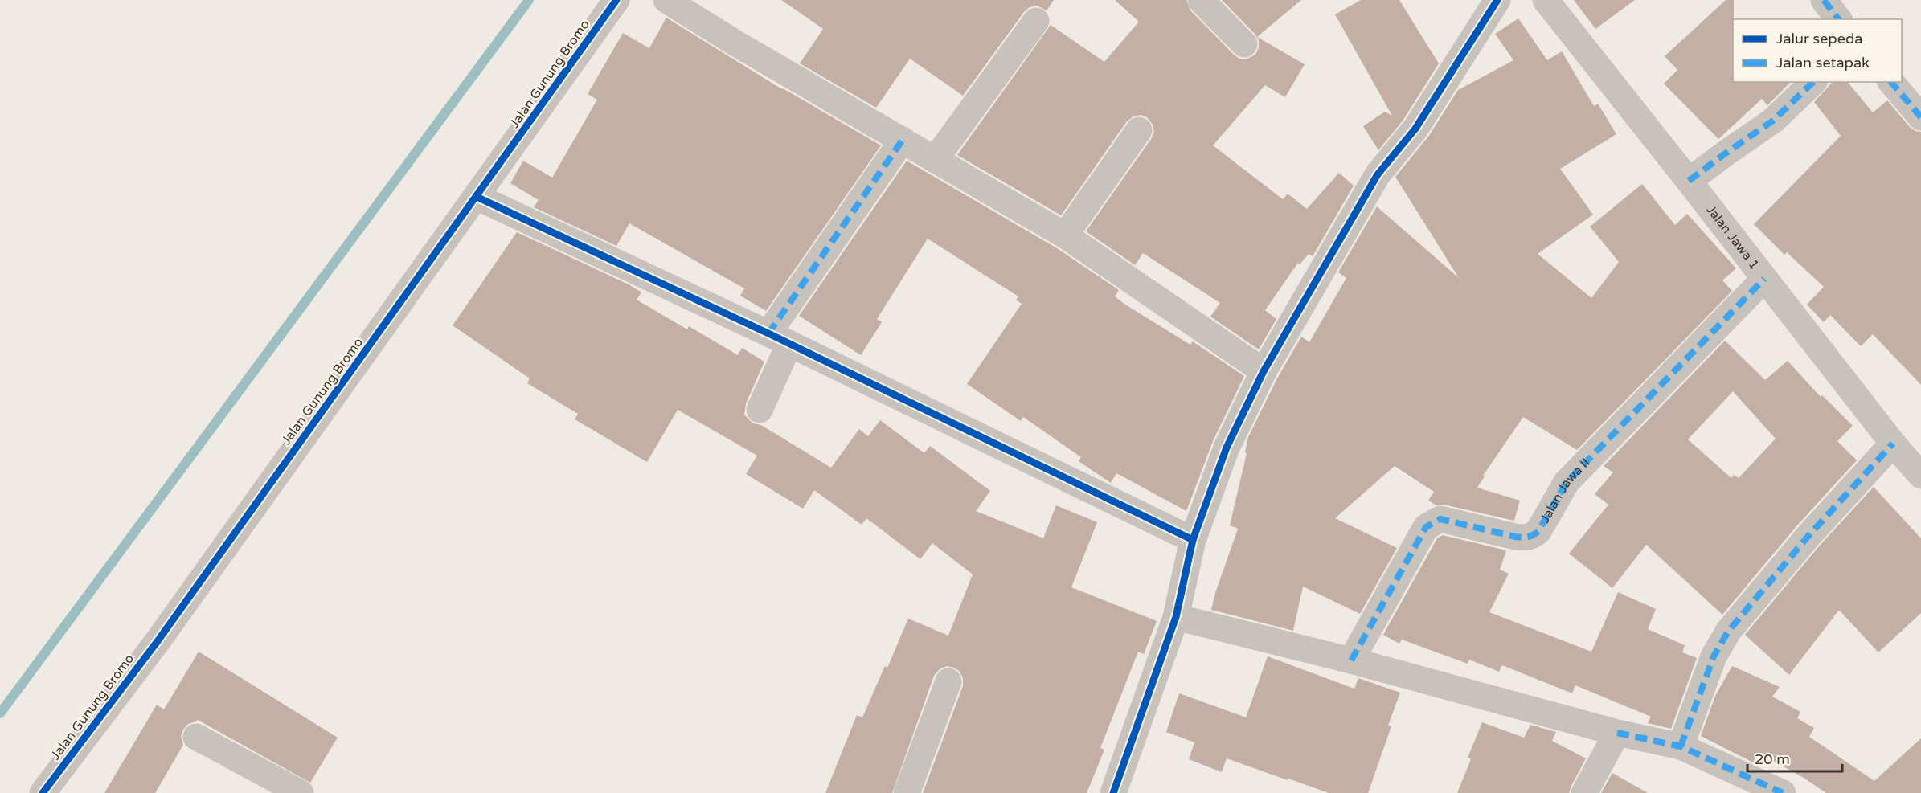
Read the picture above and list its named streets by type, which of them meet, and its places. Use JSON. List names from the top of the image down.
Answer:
{
  "streets": {
    "street": ["Jalan Gunung Bromo", "Jalan Jawa 1", "Jalan Jawa II"]
  },
  "crossings": [
    ["Jalan Jawa 1", "Jalan Jawa II"]
  ],
  "legend": ["Jalur sepeda", "Jalan setapak"],
  "scale_bar": "20 m"
}
